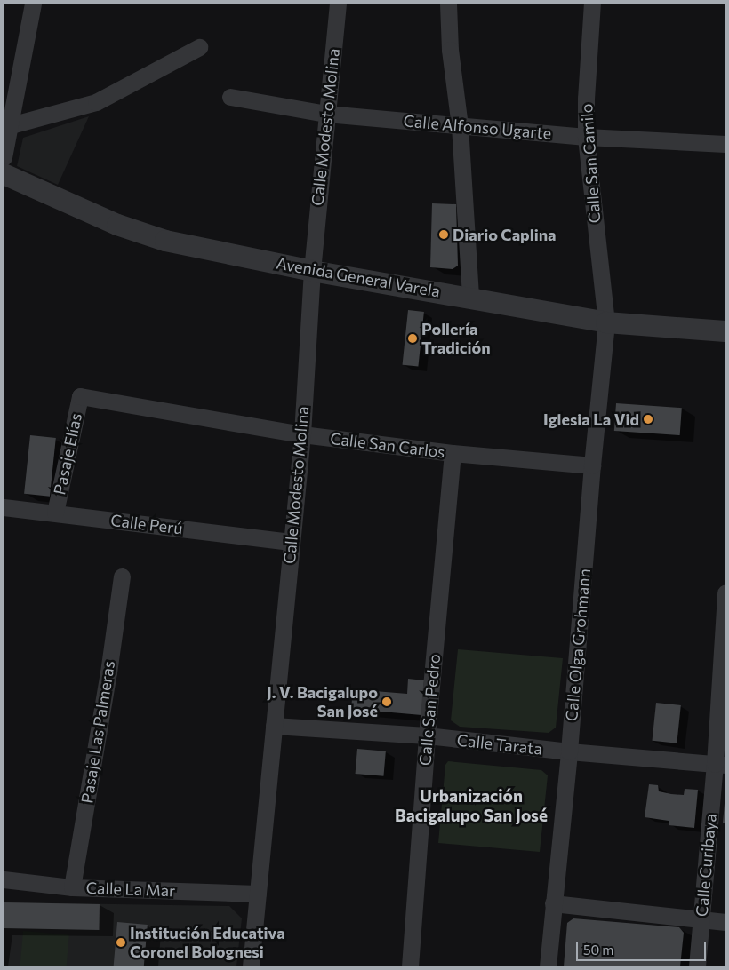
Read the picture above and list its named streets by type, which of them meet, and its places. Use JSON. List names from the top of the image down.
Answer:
{
  "streets": {
    "street": [
      "Calle Modesto Molina",
      "Calle Alfonso Ugarte",
      "Calle San Camilo",
      "Avenida General Varela",
      "Calle San Carlos",
      "Pasaje Elías",
      "Calle Perú",
      "Calle Olga Grohmann",
      "Calle San Pedro",
      "Pasaje Las Palmeras",
      "Calle Tarata",
      "Calle Curibaya",
      "Calle La Mar"
    ]
  },
  "crossings": [
    ["Calle Modesto Molina", "Calle Alfonso Ugarte"],
    ["Calle Modesto Molina", "Avenida General Varela"],
    ["Calle Modesto Molina", "Calle San Carlos"],
    ["Calle Modesto Molina", "Calle Perú"],
    ["Calle Modesto Molina", "Calle Tarata"],
    ["Calle Modesto Molina", "Calle La Mar"],
    ["Calle Alfonso Ugarte", "Calle San Camilo"],
    ["Calle San Camilo", "Avenida General Varela"],
    ["Calle San Camilo", "Calle Olga Grohmann"],
    ["Avenida General Varela", "Calle Olga Grohmann"],
    ["Calle San Carlos", "Pasaje Elías"],
    ["Calle San Carlos", "Calle Olga Grohmann"],
    ["Calle San Carlos", "Calle San Pedro"],
    ["Pasaje Elías", "Calle Perú"],
    ["Calle Olga Grohmann", "Calle Tarata"],
    ["Calle San Pedro", "Calle Tarata"],
    ["Pasaje Las Palmeras", "Calle La Mar"],
    ["Calle Tarata", "Calle Curibaya"]
  ],
  "districts": ["Urbanización Bacigalupo San José"],
  "places": [
    "Diario Caplina",
    "Pollería Tradición",
    "Iglesia La Vid",
    "J. V. Bacigalupo San José",
    "Institución Educativa Coronel Bolognesi"
  ],
  "scale_bar": "50 m"
}
